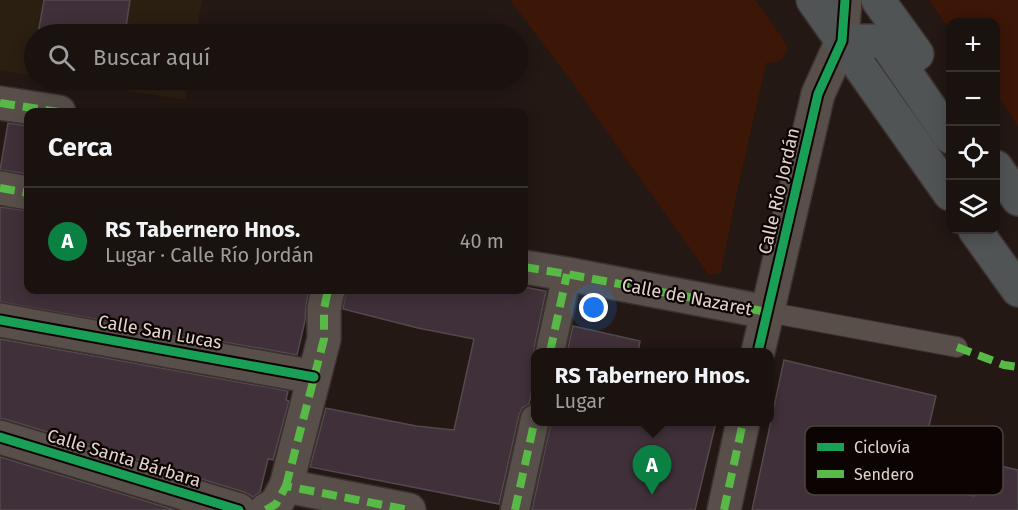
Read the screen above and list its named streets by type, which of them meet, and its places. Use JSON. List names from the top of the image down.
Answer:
{
  "streets": {
    "street": [
      "Calle Río Jordán",
      "Calle de Nazaret",
      "Calle San Lucas",
      "Calle Santa Bárbara"
    ]
  },
  "crossings": [
    ["Calle Río Jordán", "Calle de Nazaret"]
  ],
  "legend": ["Ciclovía", "Sendero"],
  "page": {
    "map_buttons": ["+", "−"],
    "search": "Buscar aquí",
    "heading": "Cerca",
    "list": [
      {
        "mark": "A",
        "name": "RS Tabernero Hnos.",
        "note": "Lugar · Calle Río Jordán",
        "value": "40 m"
      }
    ],
    "popup": ["RS Tabernero Hnos.", "Lugar"],
    "pins": "A"
  }
}
